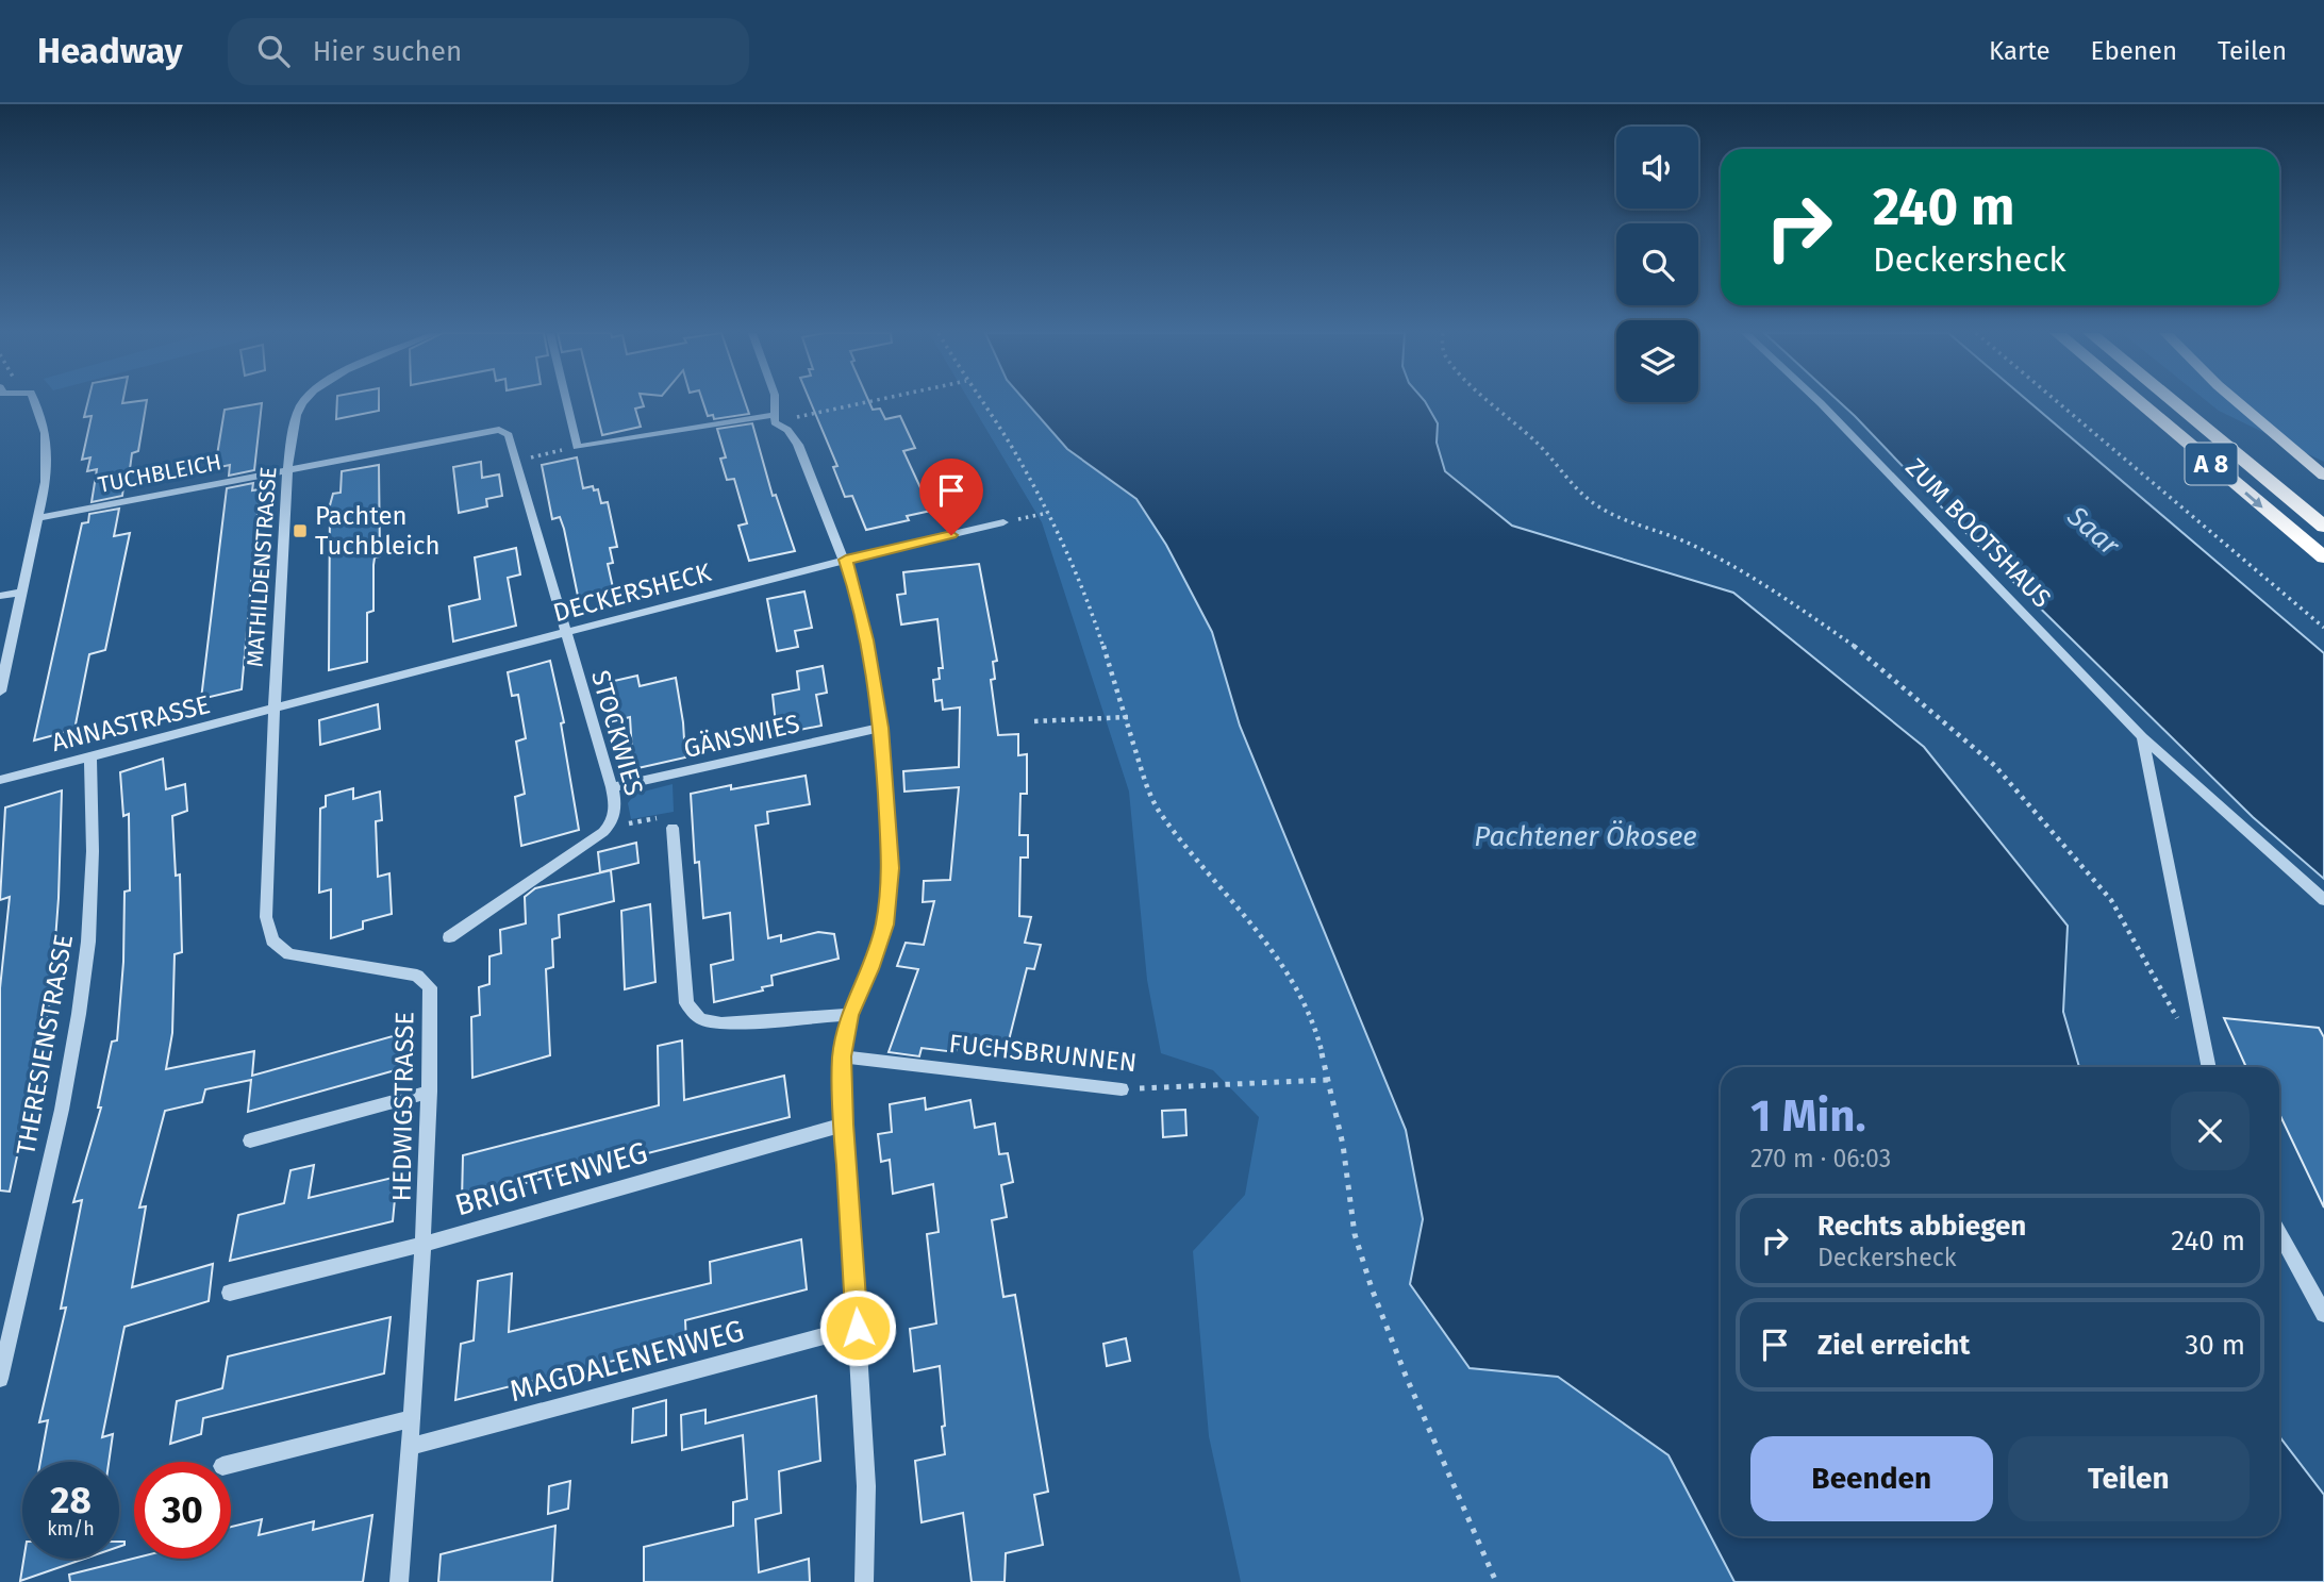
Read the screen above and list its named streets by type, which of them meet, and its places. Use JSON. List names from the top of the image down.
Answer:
{
  "streets": {
    "highway": ["A 8"],
    "street": [
      "TUCHBLEICH",
      "ZUM BOOTSHAUS",
      "MATHILDENSTRASSE",
      "DECKERSHECK",
      "ANNASTRASSE",
      "STOCKWIES",
      "GÄNSWIES",
      "THERESIENSTRASSE",
      "FUCHSBRUNNEN",
      "HEDWIGSTRASSE",
      "BRIGITTENWEG",
      "MAGDALENENWEG"
    ]
  },
  "crossings": [
    ["TUCHBLEICH", "MATHILDENSTRASSE"],
    ["TUCHBLEICH", "STOCKWIES"],
    ["MATHILDENSTRASSE", "DECKERSHECK"],
    ["MATHILDENSTRASSE", "ANNASTRASSE"],
    ["MATHILDENSTRASSE", "HEDWIGSTRASSE"],
    ["DECKERSHECK", "ANNASTRASSE"],
    ["DECKERSHECK", "STOCKWIES"],
    ["DECKERSHECK", "HEDWIGSTRASSE"],
    ["ANNASTRASSE", "THERESIENSTRASSE"],
    ["ANNASTRASSE", "HEDWIGSTRASSE"],
    ["STOCKWIES", "GÄNSWIES"],
    ["HEDWIGSTRASSE", "BRIGITTENWEG"],
    ["HEDWIGSTRASSE", "MAGDALENENWEG"]
  ],
  "water": ["Saar", "Pachtener Ökosee"],
  "places": {
    "transit": ["Pachten Tuchbleich"]
  },
  "page": {
    "header": "Headway",
    "search": "Hier suchen",
    "nav": ["Karte", "Ebenen", "Teilen"],
    "turn": ["240 m", "Deckersheck"],
    "heading": ["1 Min.", "270 m · 06:03"],
    "list": [
      {
        "name": "Rechts abbiegen",
        "note": "Deckersheck",
        "value": "240 m"
      },
      {
        "name": "Ziel erreicht",
        "value": "30 m"
      }
    ],
    "buttons": ["Beenden", "Teilen"],
    "speed": "28 km/h",
    "limit": "30"
  }
}
